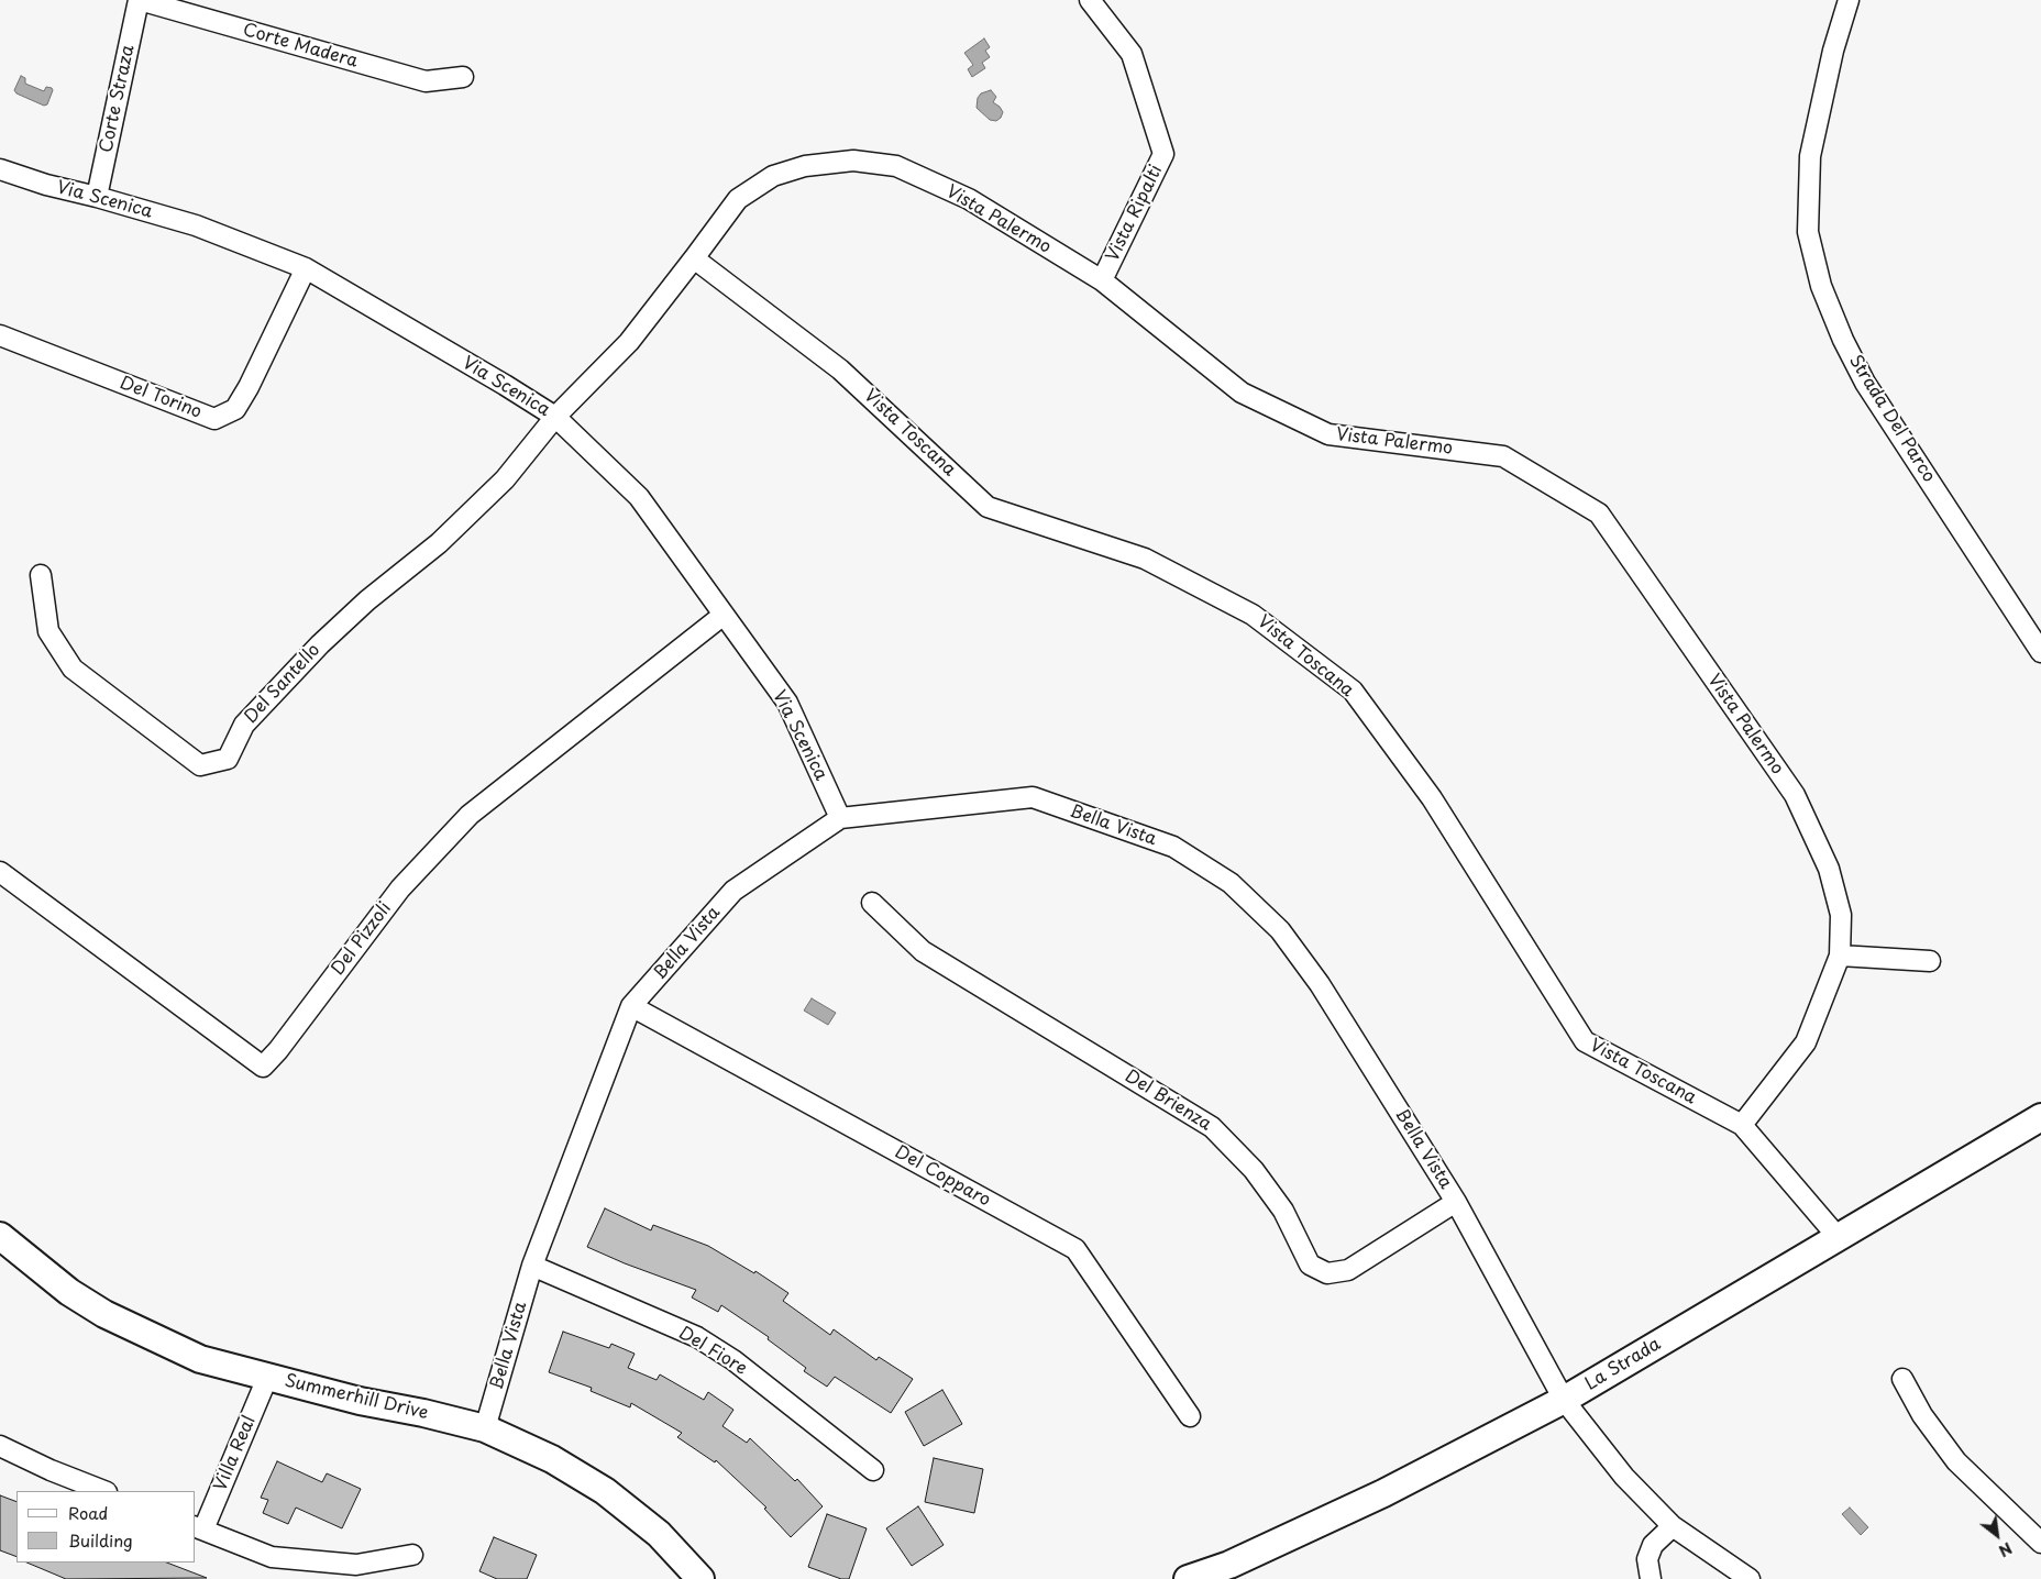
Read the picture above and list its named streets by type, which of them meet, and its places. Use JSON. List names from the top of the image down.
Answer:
{
  "streets": {
    "street": [
      "Corte Madera",
      "Corte Straza",
      "Via Scenica",
      "Vista Ripalti",
      "Vista Palermo",
      "Del Torino",
      "Strada Del Parco",
      "Vista Toscana",
      "Del Santello",
      "Bella Vista",
      "Del Pizzoli",
      "Del Brienza",
      "Del Copparo",
      "Del Fiore",
      "La Strada",
      "Summerhill Drive",
      "Villa Real"
    ]
  },
  "crossings": [
    ["Corte Madera", "Corte Straza"],
    ["Corte Straza", "Via Scenica"],
    ["Via Scenica", "Vista Palermo"],
    ["Via Scenica", "Del Torino"],
    ["Via Scenica", "Del Santello"],
    ["Via Scenica", "Bella Vista"],
    ["Via Scenica", "Del Pizzoli"],
    ["Vista Ripalti", "Vista Palermo"],
    ["Vista Palermo", "Vista Toscana"],
    ["Vista Palermo", "Del Santello"],
    ["Vista Toscana", "La Strada"],
    ["Bella Vista", "Del Brienza"],
    ["Bella Vista", "Del Copparo"],
    ["Bella Vista", "Del Fiore"],
    ["Bella Vista", "La Strada"],
    ["Bella Vista", "Summerhill Drive"],
    ["Summerhill Drive", "Villa Real"]
  ],
  "legend": ["Road", "Building"],
  "north": "bottom right"
}
